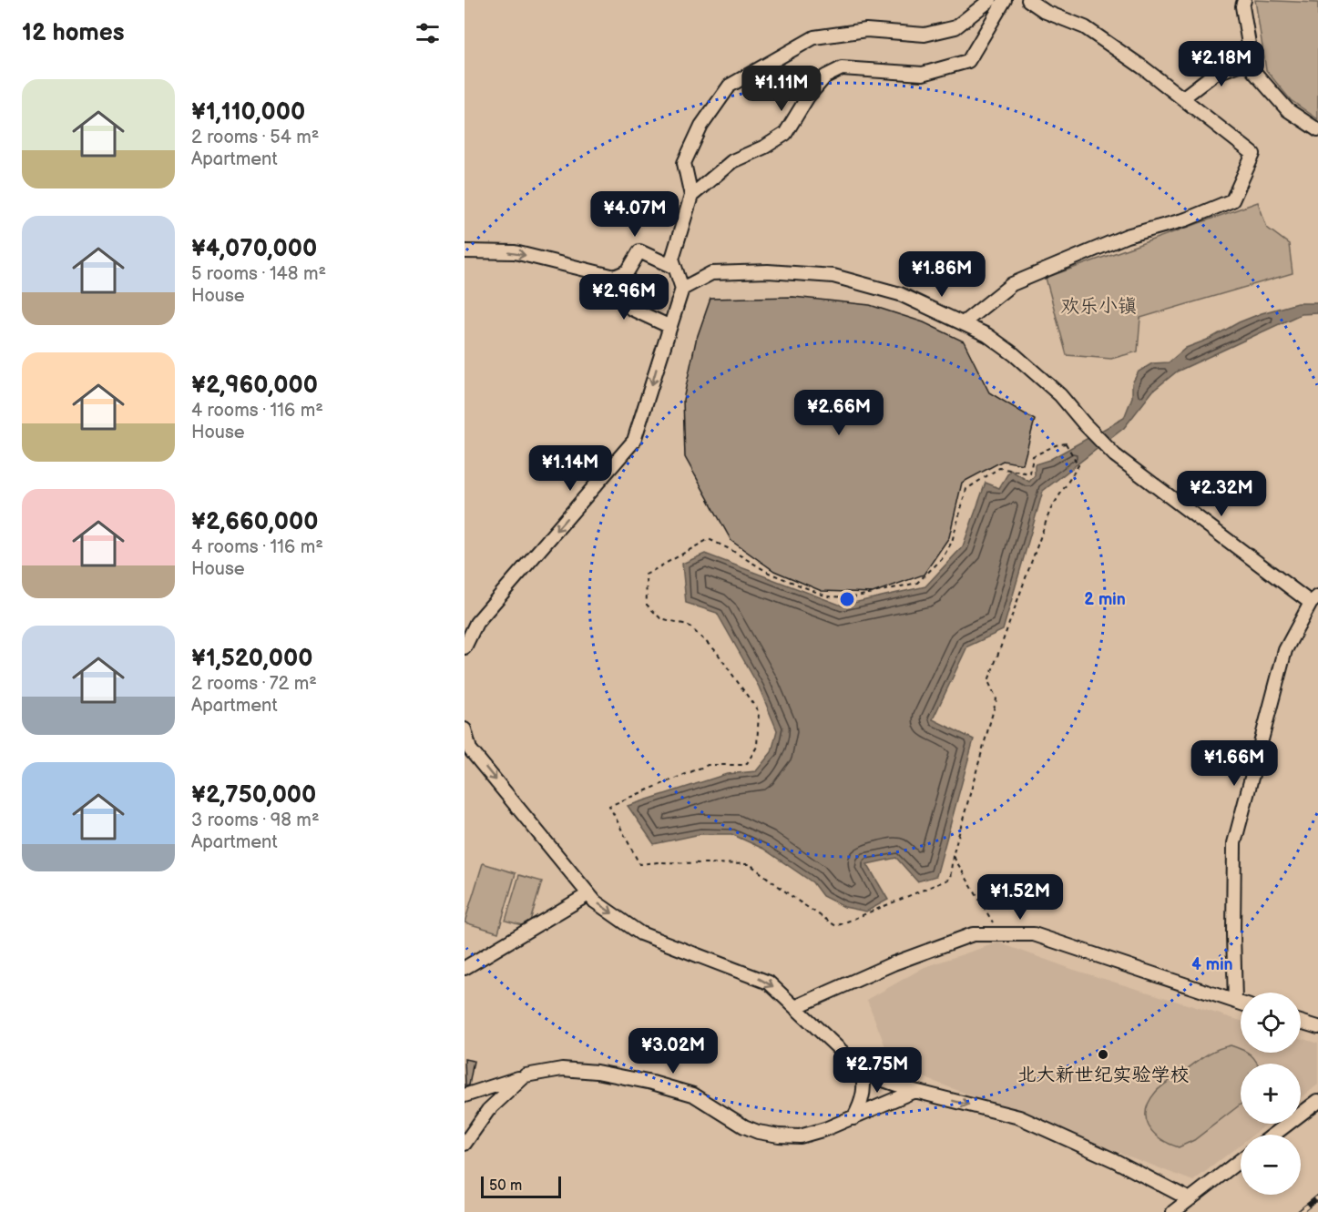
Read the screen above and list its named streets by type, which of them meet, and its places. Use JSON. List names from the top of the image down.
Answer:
{
  "parks": ["欢乐小镇"],
  "places": ["北大新世纪实验学校"],
  "scale_bar": "50 m",
  "page": {
    "heading": "12 homes",
    "price": [
      "¥2.18M",
      "¥1.11M",
      "¥4.07M",
      "¥1.86M",
      "¥2.96M",
      "¥2.66M",
      "¥1.14M",
      "¥2.32M",
      "¥1.66M",
      "¥1.52M",
      "¥3.02M",
      "¥2.75M"
    ],
    "list": [
      {
        "name": "¥1,110,000",
        "note": "2 rooms · 54 m² · Apartment"
      },
      {
        "name": "¥4,070,000",
        "note": "5 rooms · 148 m² · House"
      },
      {
        "name": "¥2,960,000",
        "note": "4 rooms · 116 m² · House"
      },
      {
        "name": "¥2,660,000",
        "note": "4 rooms · 116 m² · House"
      },
      {
        "name": "¥1,520,000",
        "note": "2 rooms · 72 m² · Apartment"
      },
      {
        "name": "¥2,750,000",
        "note": "3 rooms · 98 m² · Apartment"
      }
    ],
    "map_buttons": ["+", "−"],
    "scale": "50 m"
  },
  "rings": ["2 min", "4 min"]
}
